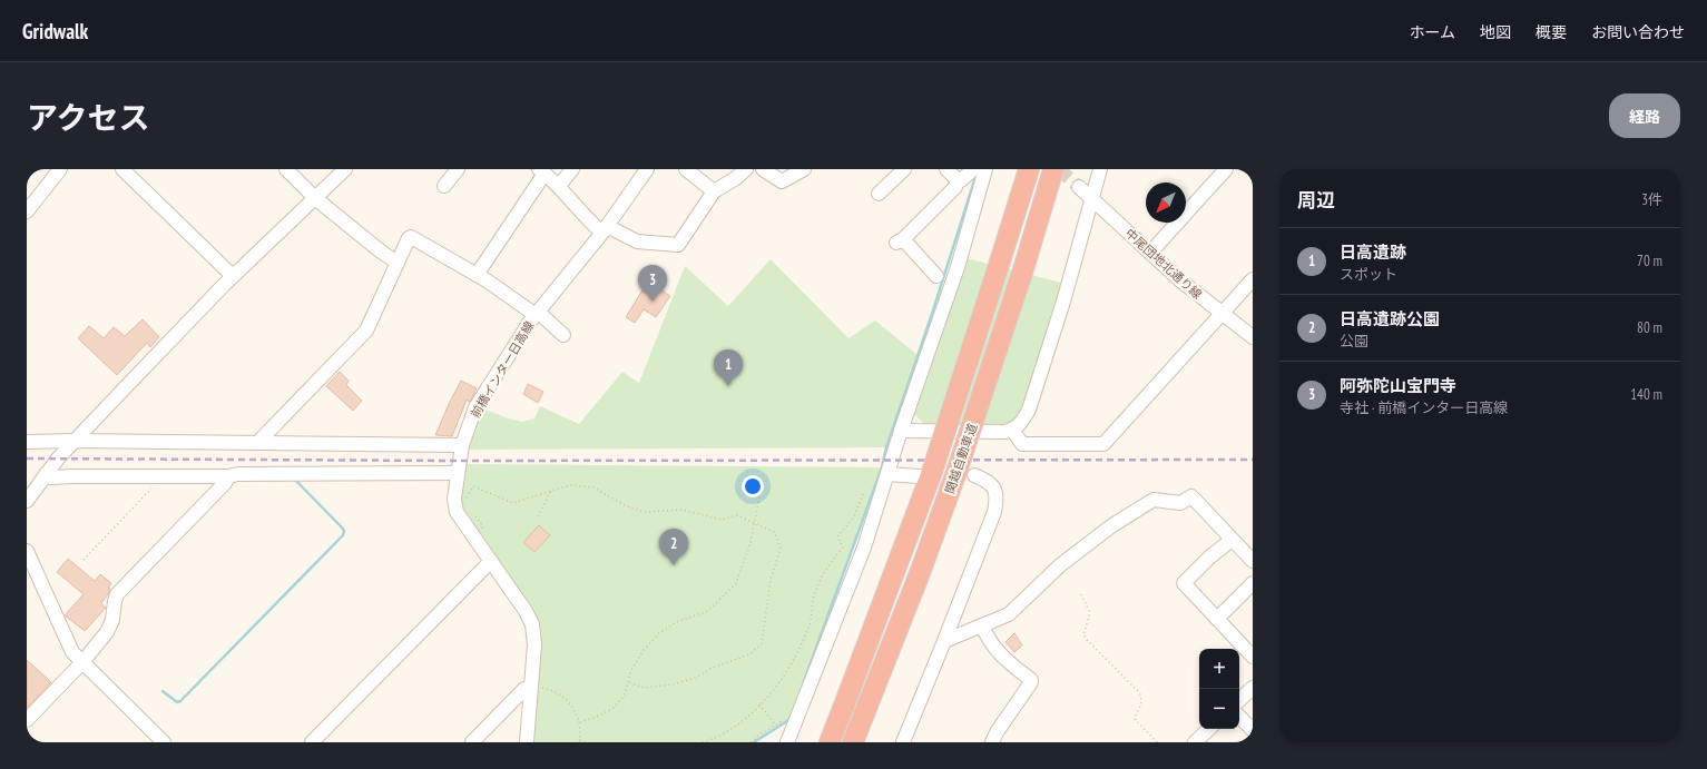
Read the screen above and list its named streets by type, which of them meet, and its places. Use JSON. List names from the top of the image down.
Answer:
{
  "streets": {
    "highway": ["関越自動車道"],
    "street": ["中尾団地北通り線", "前橋インター日高線"]
  },
  "north": "bottom left",
  "page": {
    "header": "Gridwalk",
    "nav": [
      "ホーム",
      "地図",
      "概要",
      "お問い合わせ"
    ],
    "title": "アクセス",
    "buttons": "経路",
    "heading": ["周辺", "3件"],
    "list": [
      {
        "mark": "1",
        "name": "日高遺跡",
        "note": "スポット",
        "value": "70 m"
      },
      {
        "mark": "2",
        "name": "日高遺跡公園",
        "note": "公園",
        "value": "80 m"
      },
      {
        "mark": "3",
        "name": "阿弥陀山宝門寺",
        "note": "寺社 · 前橋インター日高線",
        "value": "140 m"
      }
    ],
    "pins": ["3", "1", "2"],
    "map_buttons": ["+", "−"]
  }
}
